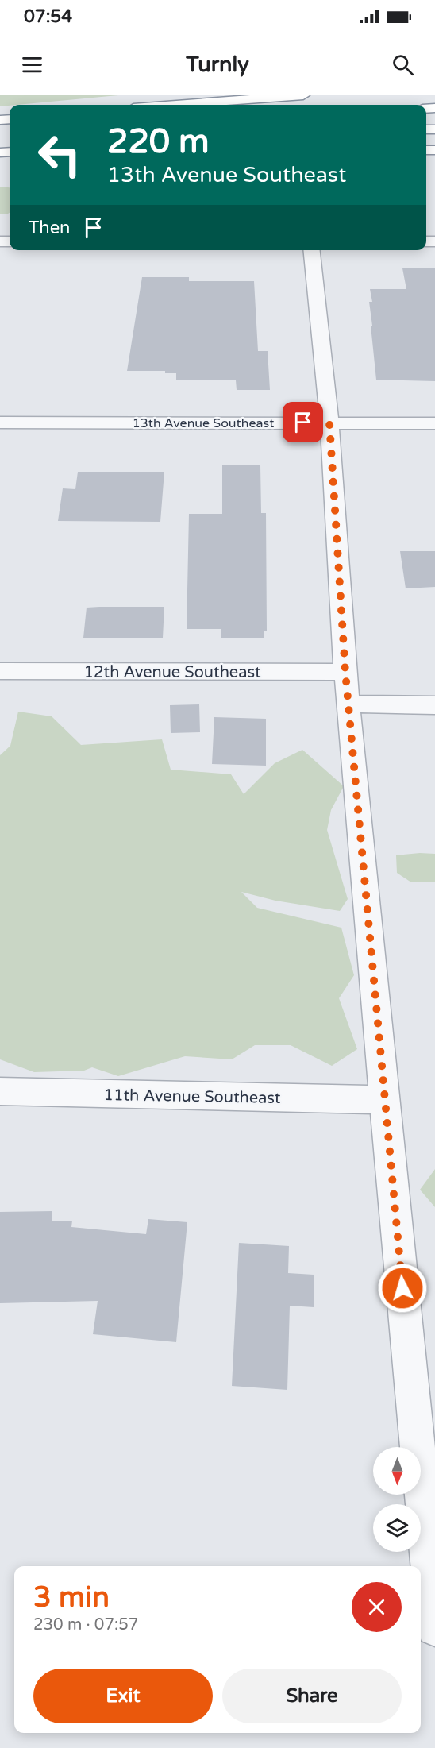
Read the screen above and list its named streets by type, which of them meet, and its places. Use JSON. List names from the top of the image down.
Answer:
{
  "streets": {
    "street": ["13th Avenue Southeast", "12th Avenue Southeast", "11th Avenue Southeast"]
  },
  "north": "bottom",
  "page": {
    "status": "07:54",
    "header": "Turnly",
    "turn": ["220 m", "13th Avenue Southeast"],
    "then": "Then",
    "heading": ["3 min", "230 m · 07:57"],
    "buttons": ["Exit", "Share"]
  }
}
